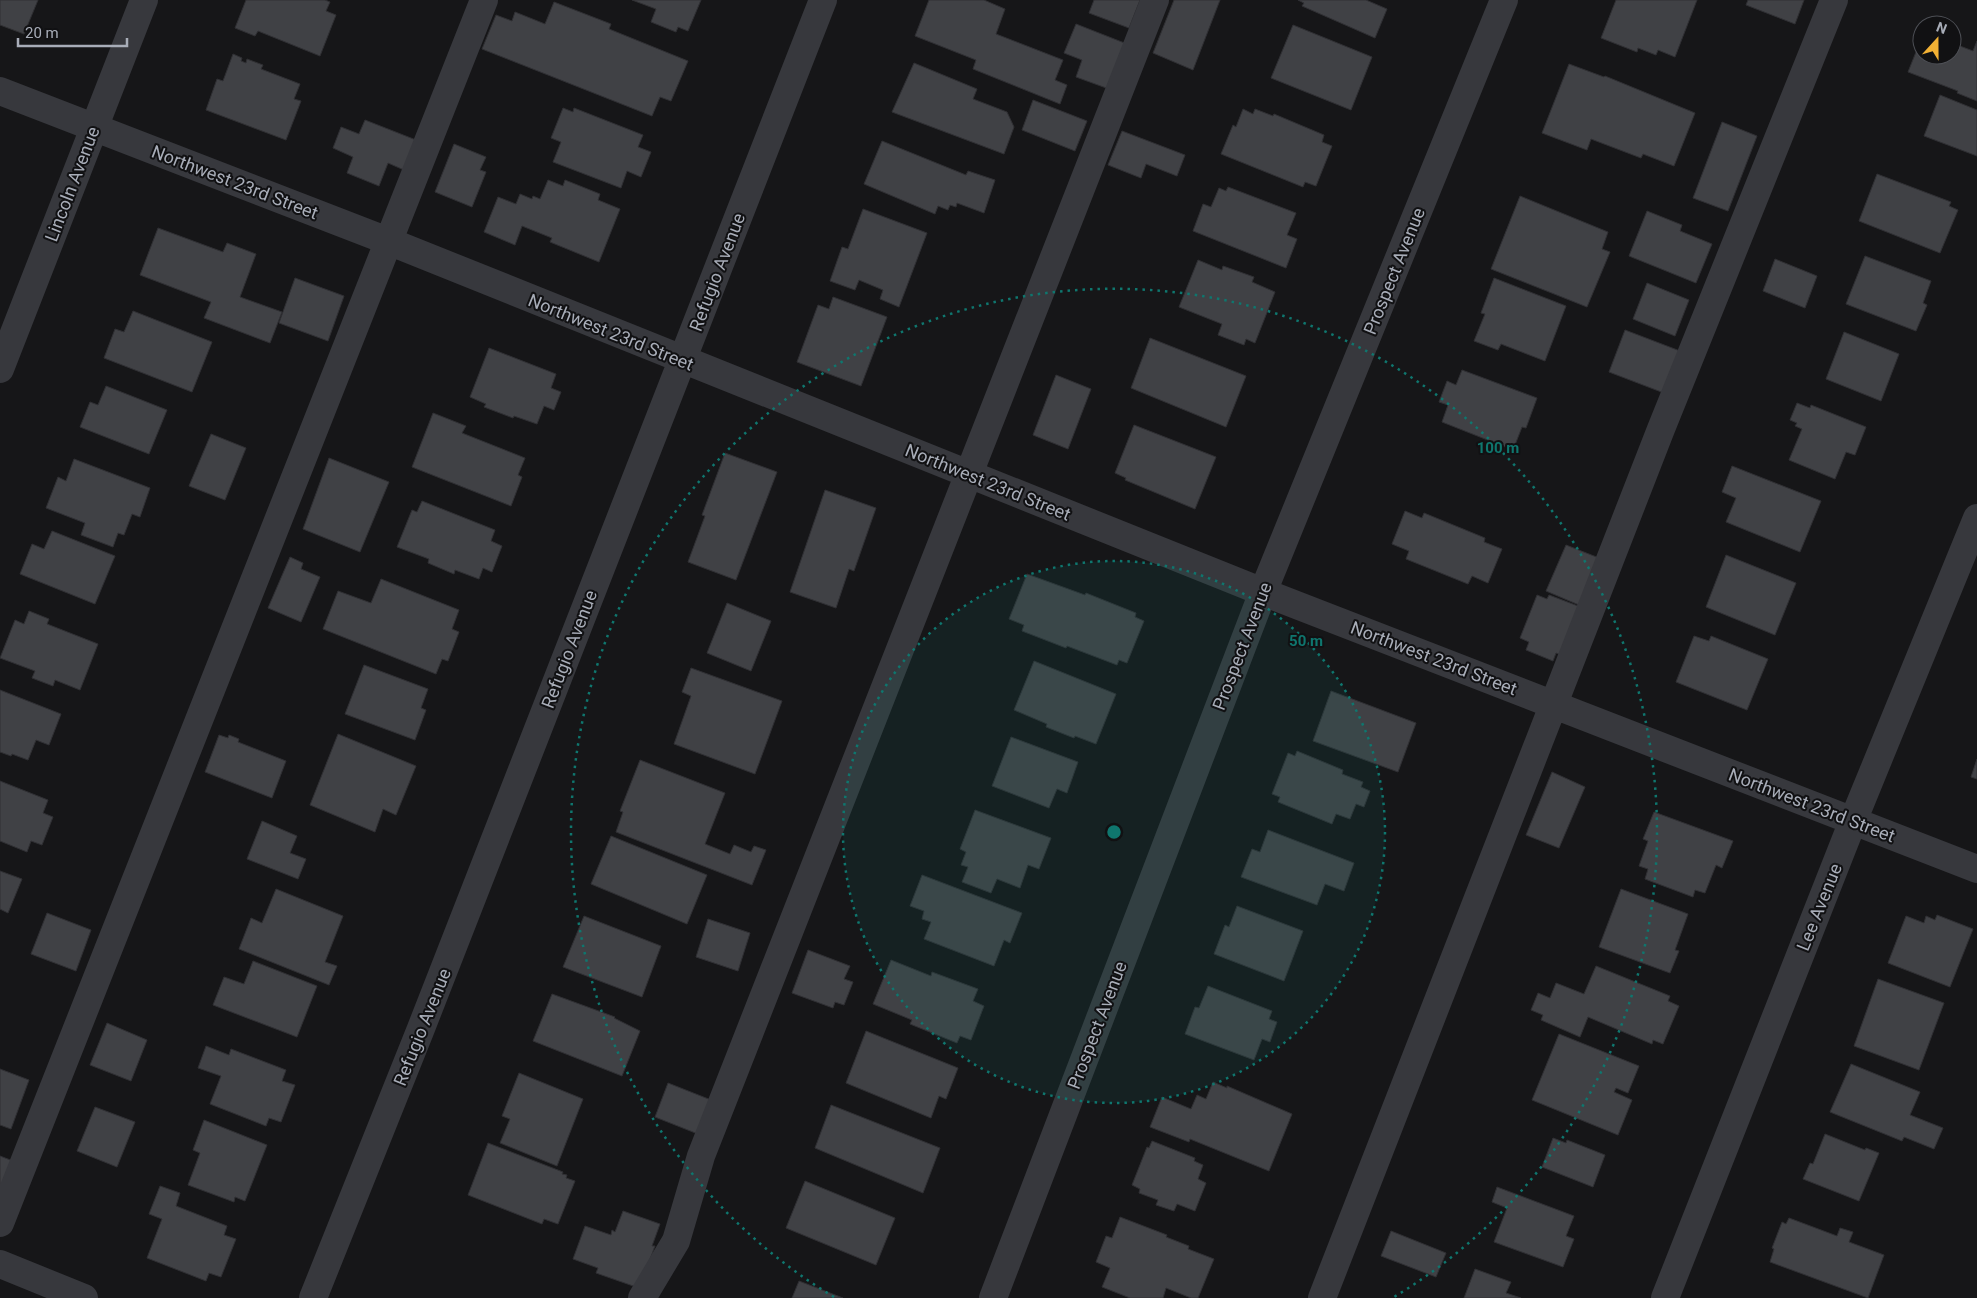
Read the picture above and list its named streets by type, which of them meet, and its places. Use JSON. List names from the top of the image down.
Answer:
{
  "streets": {
    "street": [
      "Northwest 23rd Street",
      "Lincoln Avenue",
      "Prospect Avenue",
      "Refugio Avenue",
      "Lee Avenue"
    ]
  },
  "crossings": [
    ["Northwest 23rd Street", "Lincoln Avenue"],
    ["Northwest 23rd Street", "Prospect Avenue"],
    ["Northwest 23rd Street", "Refugio Avenue"],
    ["Northwest 23rd Street", "Lee Avenue"]
  ],
  "scale_bar": "20 m",
  "north": "top",
  "rings": ["100 m", "50 m"]
}
